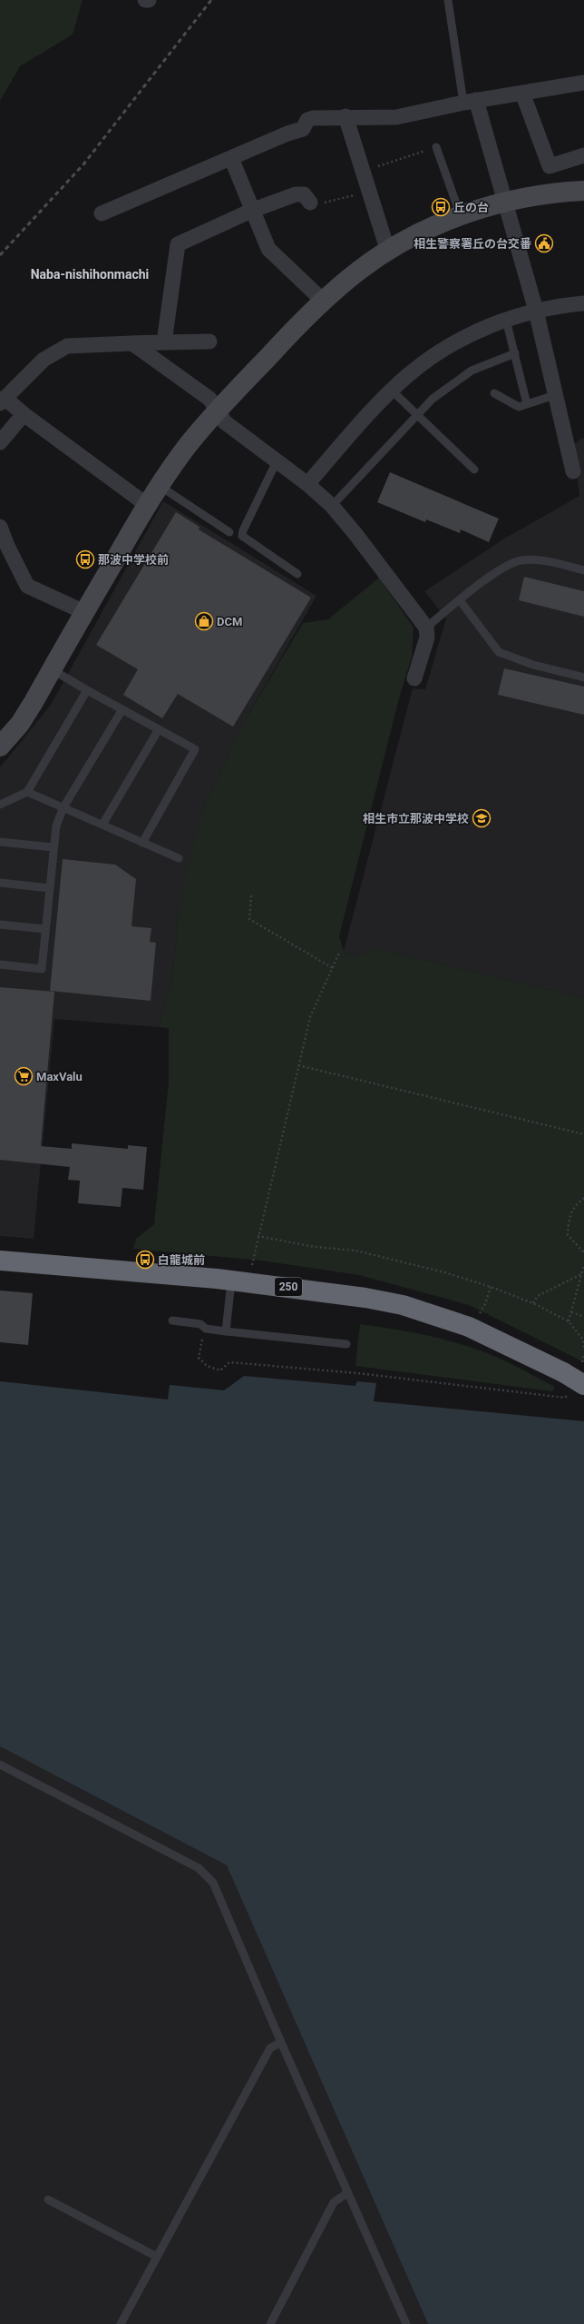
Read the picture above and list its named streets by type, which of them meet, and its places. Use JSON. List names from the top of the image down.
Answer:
{
  "streets": {
    "highway": ["250"]
  },
  "districts": ["Naba-nishihonmachi"],
  "places": {
    "bus stop": ["丘の台", "那波中学校前", "白龍城前"],
    "public building": ["相生警察署丘の台交番"],
    "shop": ["DCM"],
    "school or university": ["相生市立那波中学校"],
    "supermarket": ["MaxValu"]
  }
}
